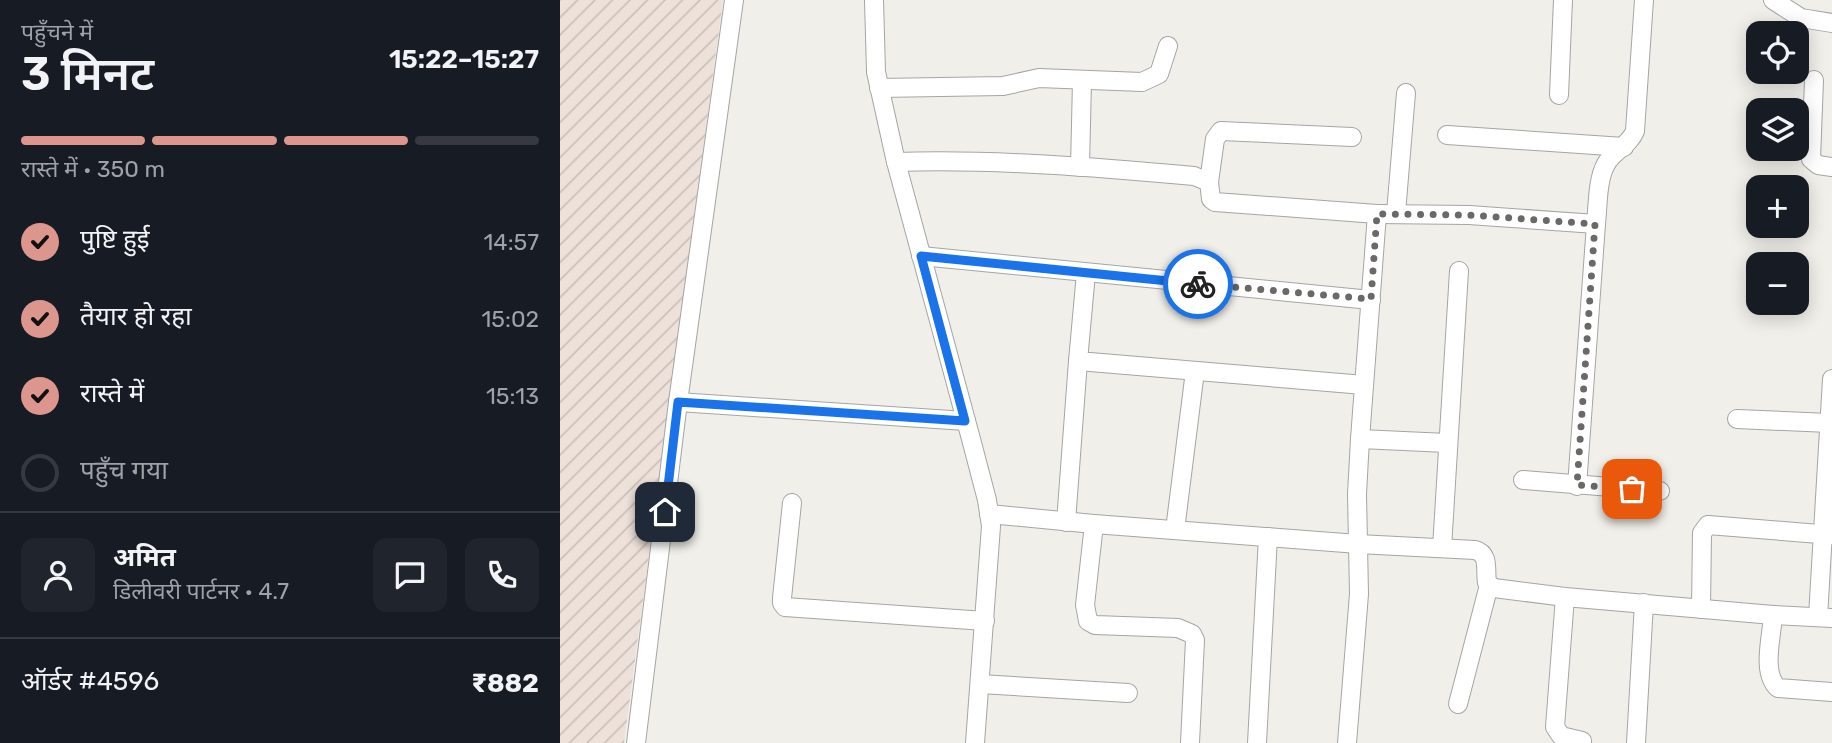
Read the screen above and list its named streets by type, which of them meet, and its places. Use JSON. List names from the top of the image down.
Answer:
{
  "page": {
    "heading": ["3 मिनट", "पहुँचने में", "15:22–15:27"],
    "panel": [
      "अमित",
      "डिलीवरी पार्टनर · 4.7",
      "ऑर्डर #4596",
      "₹882"
    ],
    "map_buttons": ["+", "−"],
    "bar": "रास्ते में · 350 m",
    "list": [
      ["पुष्टि हुई", "14:57"],
      ["तैयार हो रहा", "15:02"],
      ["रास्ते में", "15:13"],
      "पहुँच गया"
    ]
  }
}
